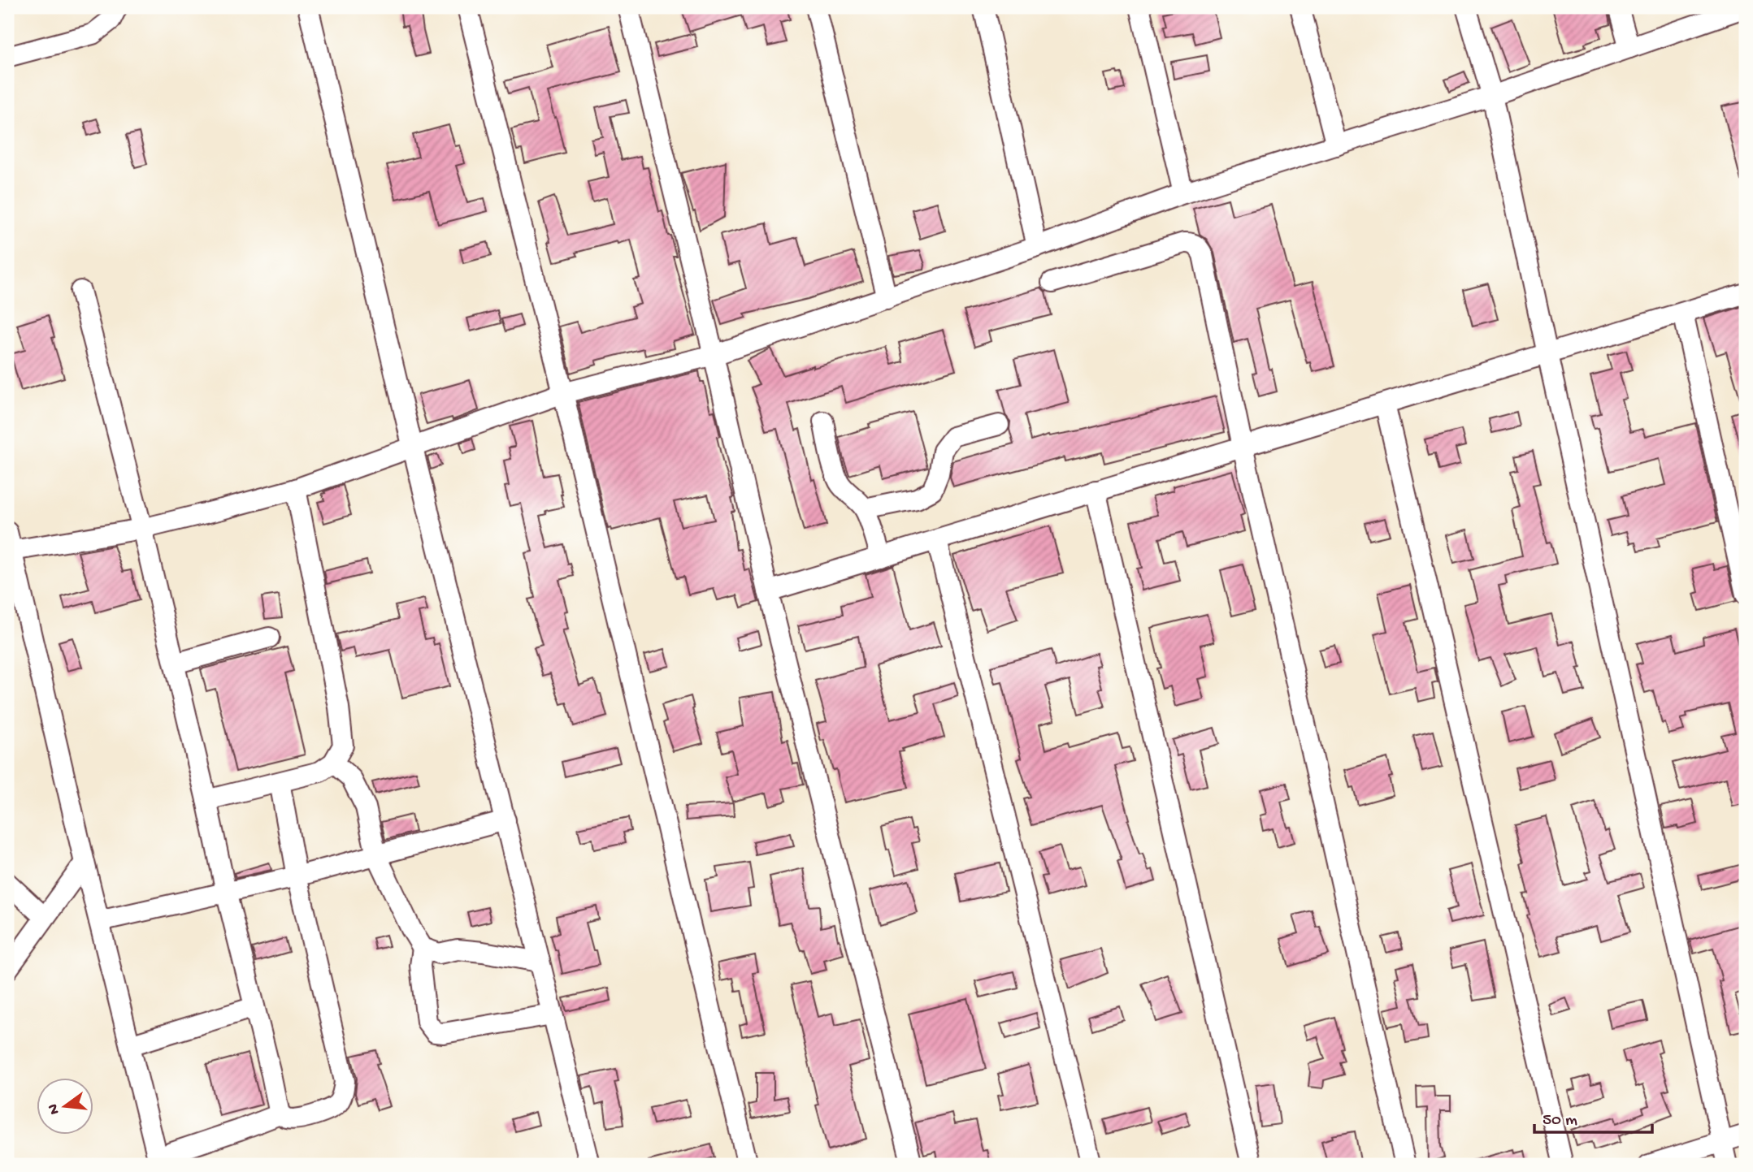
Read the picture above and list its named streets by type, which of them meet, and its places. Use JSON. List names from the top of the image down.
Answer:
{
  "scale_bar": "50 m",
  "north": "left"
}
